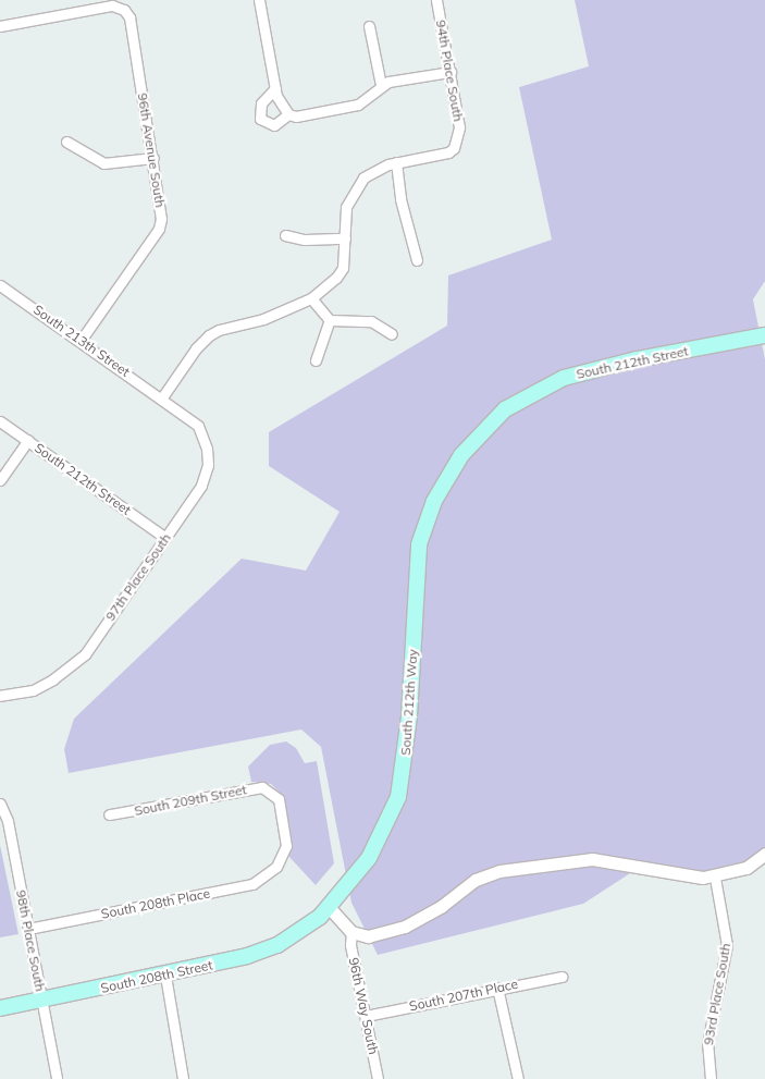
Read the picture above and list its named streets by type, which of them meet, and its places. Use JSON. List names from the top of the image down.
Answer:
{
  "streets": {
    "main road": ["South 212th Street", "South 212th Way", "South 208th Street"],
    "street": [
      "94th Place South",
      "96th Avenue South",
      "South 213th Street",
      "97th Place South",
      "South 209th Street",
      "South 208th Place",
      "98th Place South",
      "93rd Place South",
      "South 207th Place",
      "96th Way South"
    ]
  },
  "crossings": [
    ["96th Avenue South", "South 213th Street"],
    ["South 213th Street", "97th Place South"],
    ["South 212th Street", "97th Place South"],
    ["South 212th Street", "South 212th Way"],
    ["South 212th Way", "South 208th Street"],
    ["South 209th Street", "South 208th Place"],
    ["South 208th Place", "98th Place South"],
    ["98th Place South", "South 208th Street"],
    ["South 207th Place", "96th Way South"]
  ]
}
